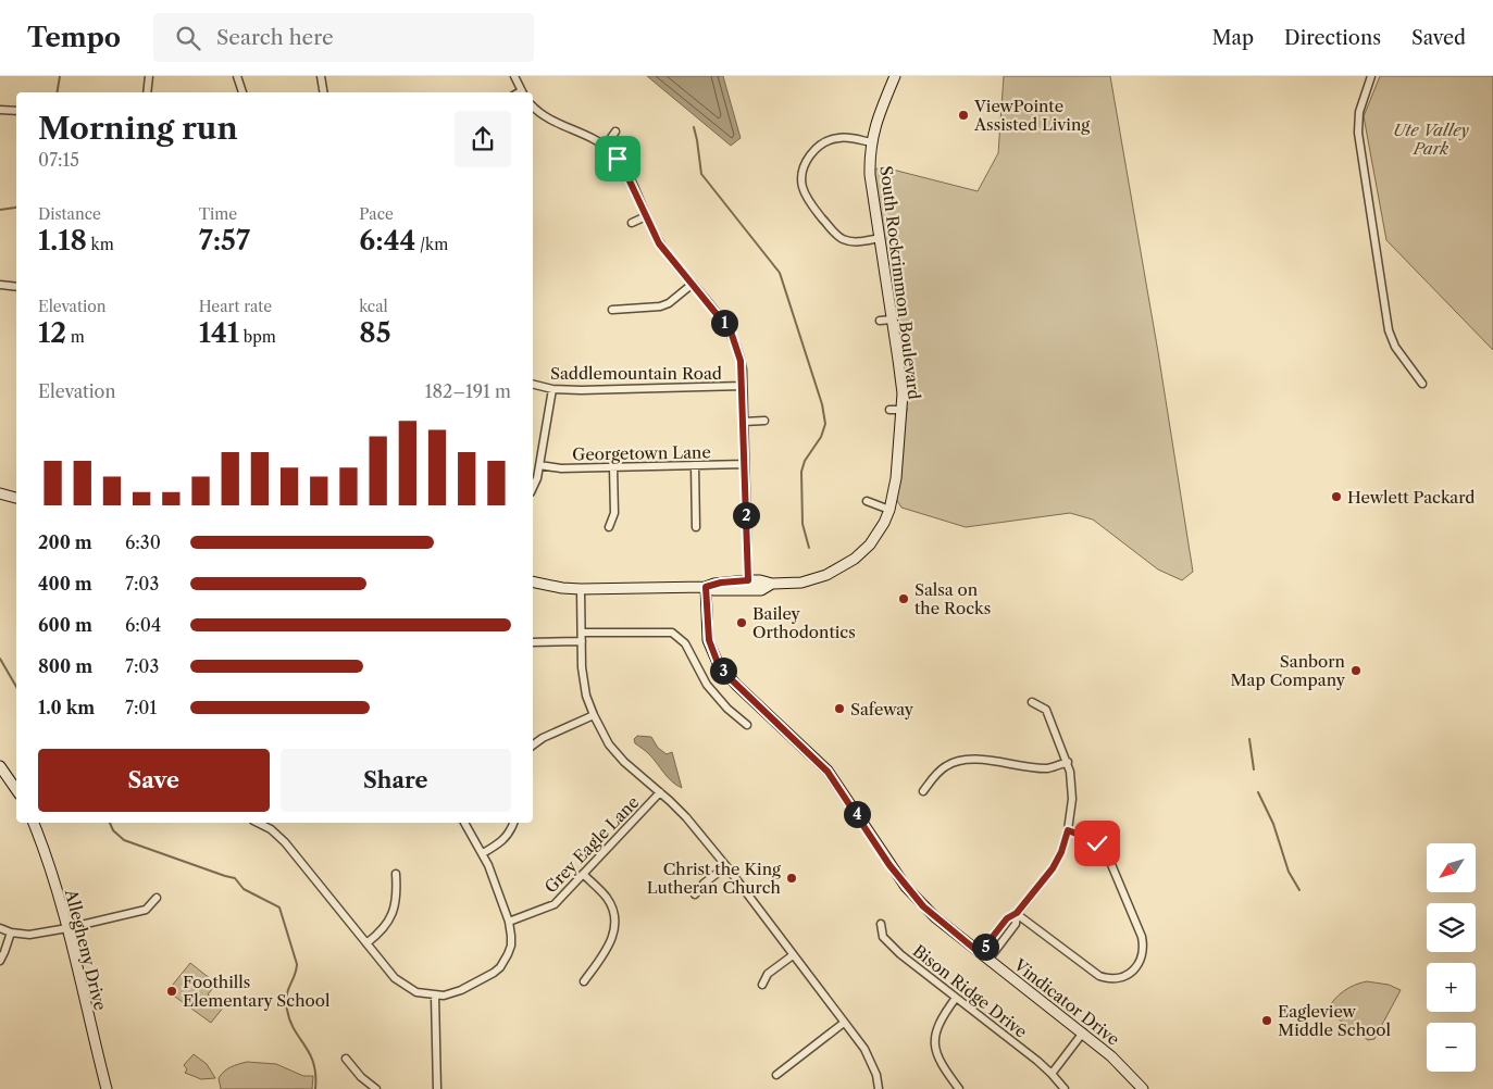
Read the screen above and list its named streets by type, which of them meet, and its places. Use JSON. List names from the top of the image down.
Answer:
{
  "streets": {
    "main road": ["South Rockrimmon Boulevard", "Allegheny Drive", "Vindicator Drive"],
    "street": [
      "Saddlemountain Road",
      "Georgetown Lane",
      "Grey Eagle Lane",
      "Bison Ridge Drive"
    ]
  },
  "crossings": [
    ["South Rockrimmon Boulevard", "Vindicator Drive"]
  ],
  "parks": ["Ute Valley Park"],
  "places": [
    "ViewPointe Assisted Living",
    "Hewlett Packard",
    "Salsa on the Rocks",
    "Bailey Orthodontics",
    "Sanborn Map Company",
    "Safeway",
    "Christ the King Lutheran Church",
    "Foothills Elementary School",
    "Eagleview Middle School"
  ],
  "north": "bottom left",
  "page": {
    "header": "Tempo",
    "search": "Search here",
    "nav": ["Map", "Directions", "Saved"],
    "heading": ["Morning run", "07:15"],
    "stats": [
      ["Distance", "1.18 km"],
      ["Time", "7:57"],
      ["Pace", "6:44 /km"],
      ["Elevation", "12 m"],
      ["Heart rate", "141 bpm"],
      ["kcal", "85"]
    ],
    "pins": [
      "1",
      "2",
      "3",
      "4",
      "5"
    ],
    "chart": ["Elevation", "182–191 m"],
    "list": [
      {
        "name": "200 m",
        "note": "6:30"
      },
      {
        "name": "400 m",
        "note": "7:03"
      },
      {
        "name": "600 m",
        "note": "6:04"
      },
      {
        "name": "800 m",
        "note": "7:03"
      },
      {
        "name": "1.0 km",
        "note": "7:01"
      }
    ],
    "buttons": ["Save", "Share"],
    "map_buttons": ["+", "−"]
  }
}
